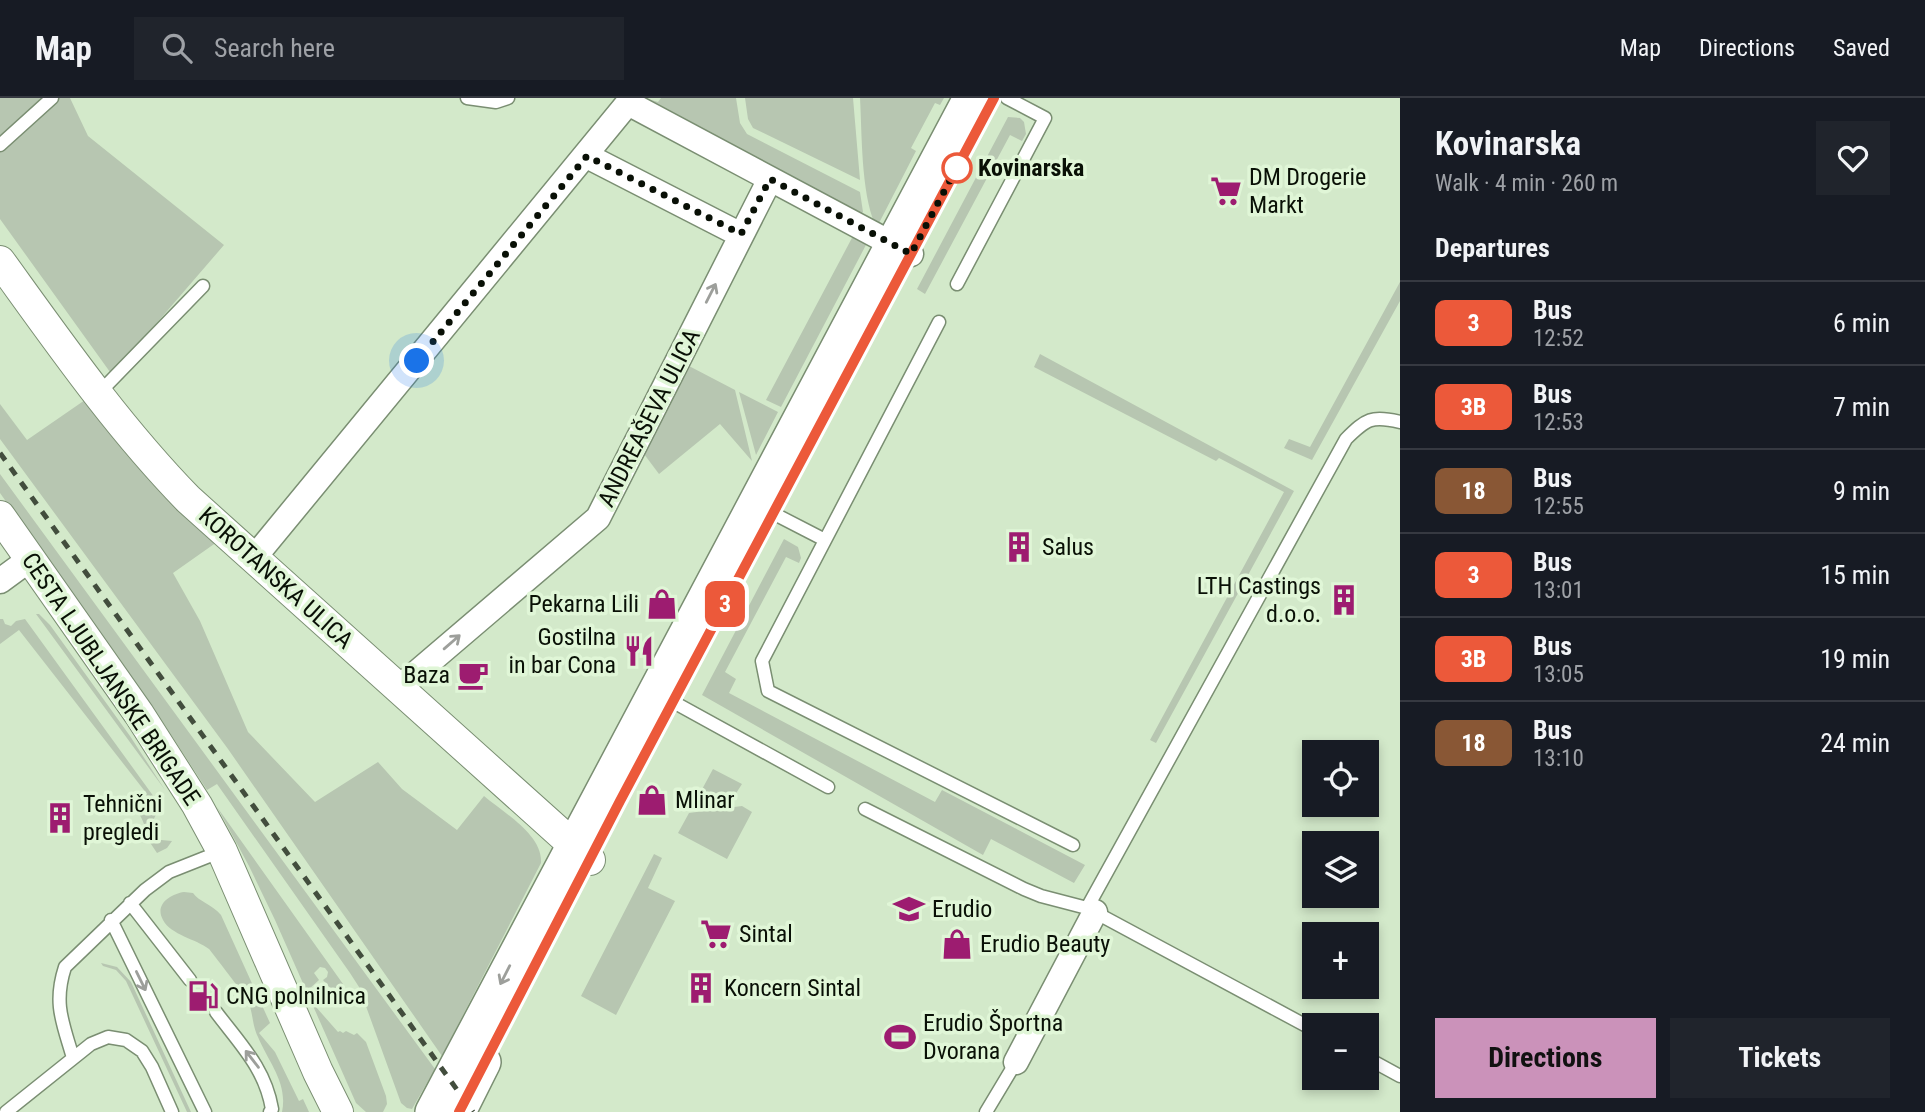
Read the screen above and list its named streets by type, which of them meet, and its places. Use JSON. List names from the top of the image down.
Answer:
{
  "streets": {
    "street": ["ANDREAŠEVA ULICA", "KOROTANSKA ULICA", "CESTA LJUBLJANSKE BRIGADE"]
  },
  "crossings": [
    ["ANDREAŠEVA ULICA", "KOROTANSKA ULICA"]
  ],
  "places": {
    "other": ["Kovinarska"],
    "supermarket": ["DM Drogerie Markt", "Sintal"],
    "building": [
      "Salus",
      "LTH Castings d.o.o.",
      "Tehnični pregledi",
      "Koncern Sintal"
    ],
    "shop": ["Pekarna Lili", "Mlinar", "Erudio Beauty"],
    "restaurant": ["Gostilna in bar Cona"],
    "cafe": ["Baza"],
    "school or university": ["Erudio"],
    "fuel station": ["CNG polnilnica"],
    "sports": ["Erudio Športna Dvorana"]
  },
  "lines": ["bus line 3"],
  "page": {
    "header": "Map",
    "search": "Search here",
    "nav": ["Map", "Directions", "Saved"],
    "on_map": "3",
    "heading": [
      ["Kovinarska", "Walk · 4 min · 260 m"],
      "Departures"
    ],
    "list": [
      {
        "mark": "3",
        "name": "Bus",
        "note": "12:52",
        "value": "6 min"
      },
      {
        "mark": "3B",
        "name": "Bus",
        "note": "12:53",
        "value": "7 min"
      },
      {
        "mark": "18",
        "name": "Bus",
        "note": "12:55",
        "value": "9 min"
      },
      {
        "mark": "3",
        "name": "Bus",
        "note": "13:01",
        "value": "15 min"
      },
      {
        "mark": "3B",
        "name": "Bus",
        "note": "13:05",
        "value": "19 min"
      },
      {
        "mark": "18",
        "name": "Bus",
        "note": "13:10",
        "value": "24 min"
      }
    ],
    "map_buttons": ["+", "−"],
    "buttons": ["Directions", "Tickets"]
  }
}
